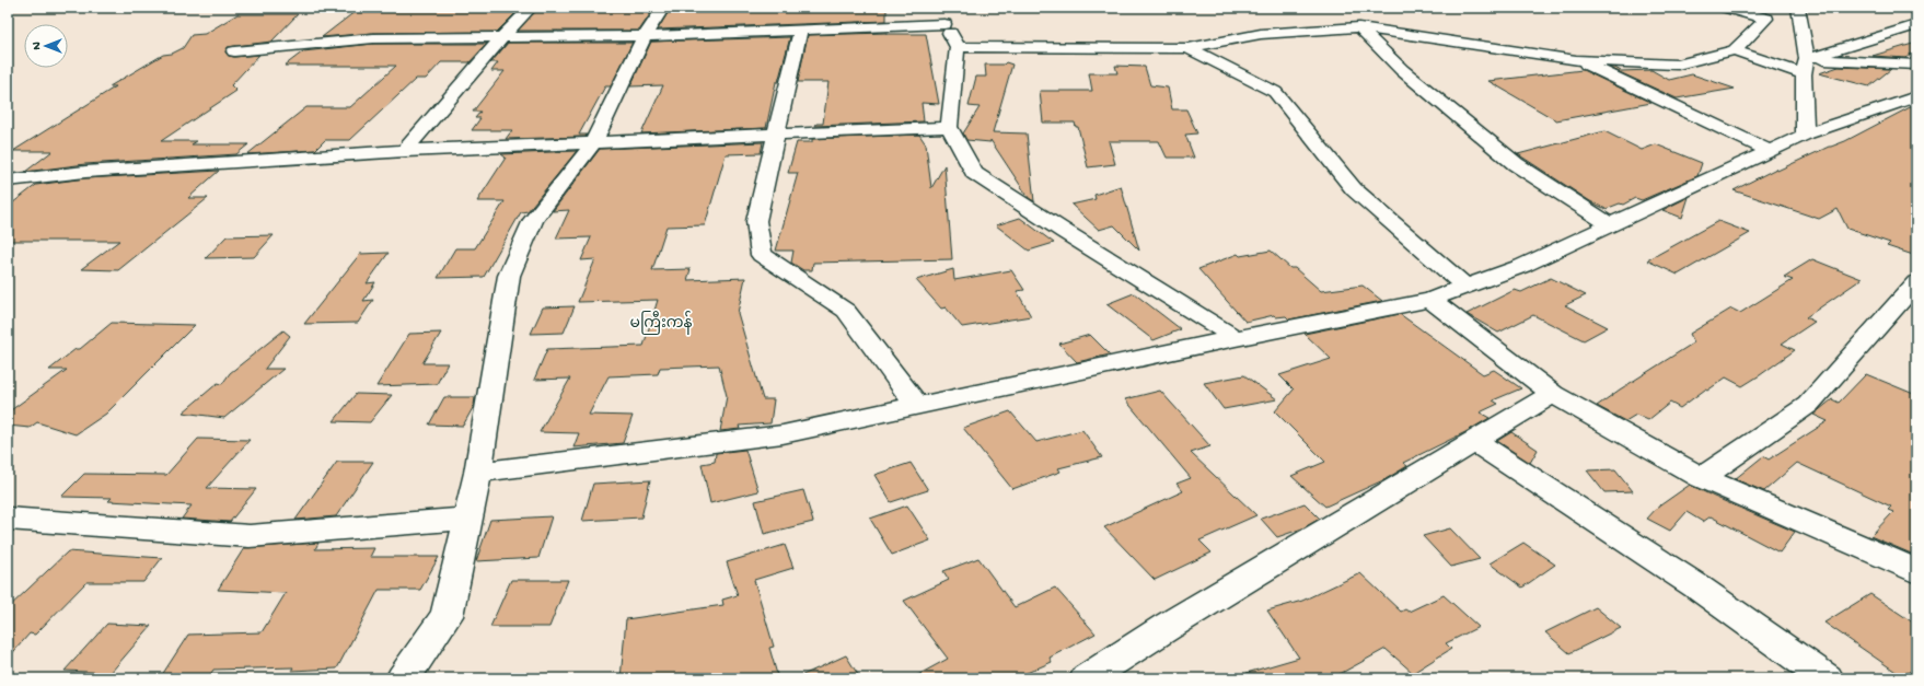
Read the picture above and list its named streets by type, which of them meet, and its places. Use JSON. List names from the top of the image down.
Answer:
{
  "districts": ["မကြီးကန်"],
  "north": "left"
}
